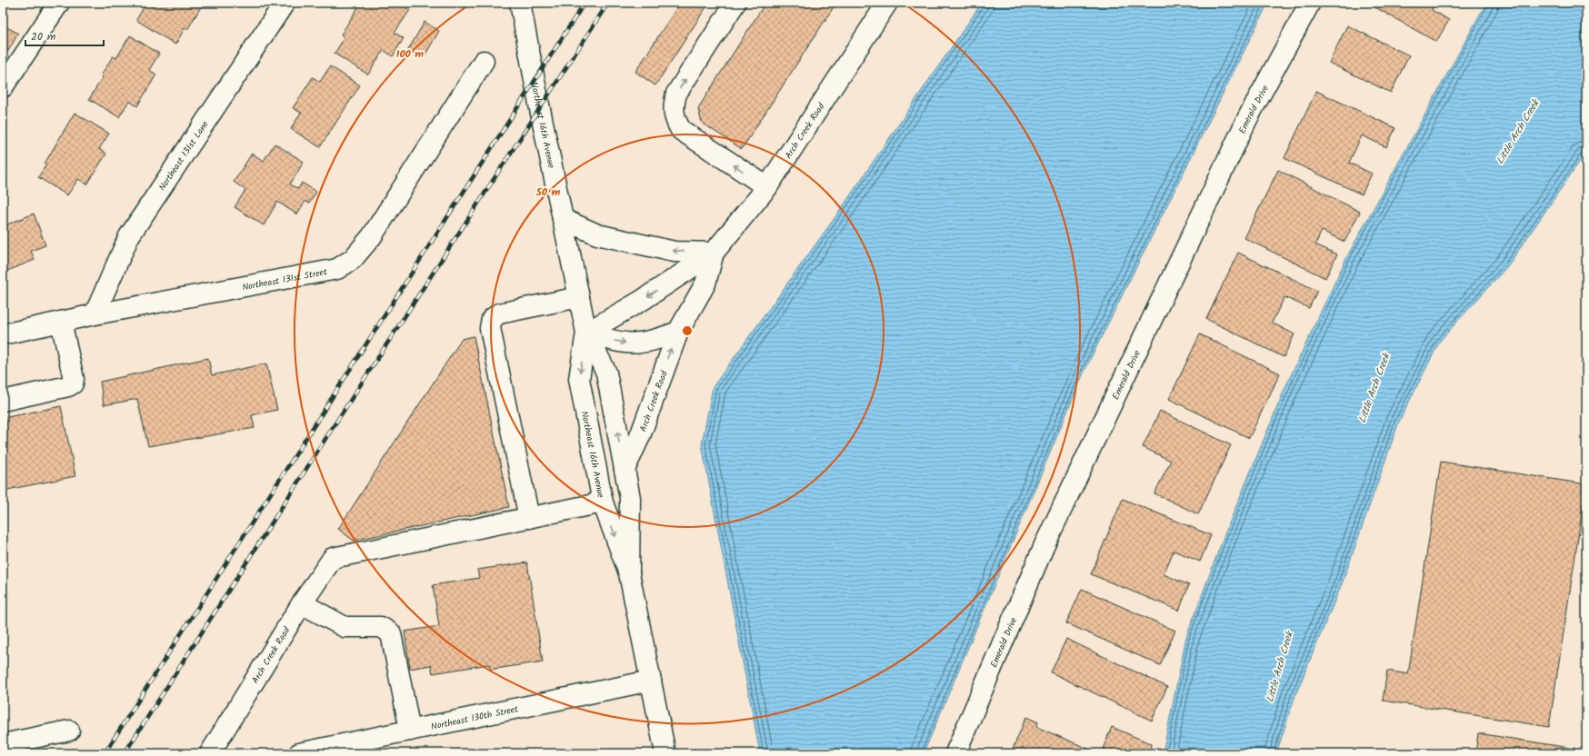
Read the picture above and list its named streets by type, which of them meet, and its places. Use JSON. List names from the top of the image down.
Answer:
{
  "streets": {
    "street": [
      "Emerald Drive",
      "Northeast 16th Avenue",
      "Arch Creek Road",
      "Northeast 131st Lane",
      "Northeast 131st Street",
      "Northeast 130th Street"
    ]
  },
  "crossings": [
    ["Northeast 16th Avenue", "Arch Creek Road"],
    ["Northeast 16th Avenue", "Northeast 130th Street"],
    ["Northeast 131st Lane", "Northeast 131st Street"]
  ],
  "water": ["Little Arch Creek"],
  "scale_bar": "20 m",
  "rings": ["100 m", "50 m"]
}
